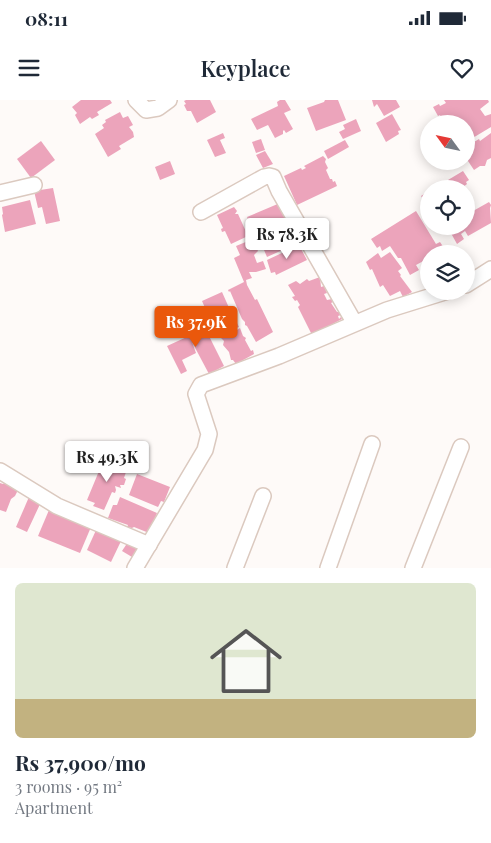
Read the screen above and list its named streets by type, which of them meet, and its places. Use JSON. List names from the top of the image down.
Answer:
{
  "north": "top left",
  "page": {
    "status": "08:11",
    "header": "Keyplace",
    "price": ["Rs 78.3K", "Rs 37.9K", "Rs 49.3K"],
    "list": [
      {
        "name": "Rs 37,900/mo",
        "note": "3 rooms · 95 m² · Apartment"
      }
    ]
  }
}
